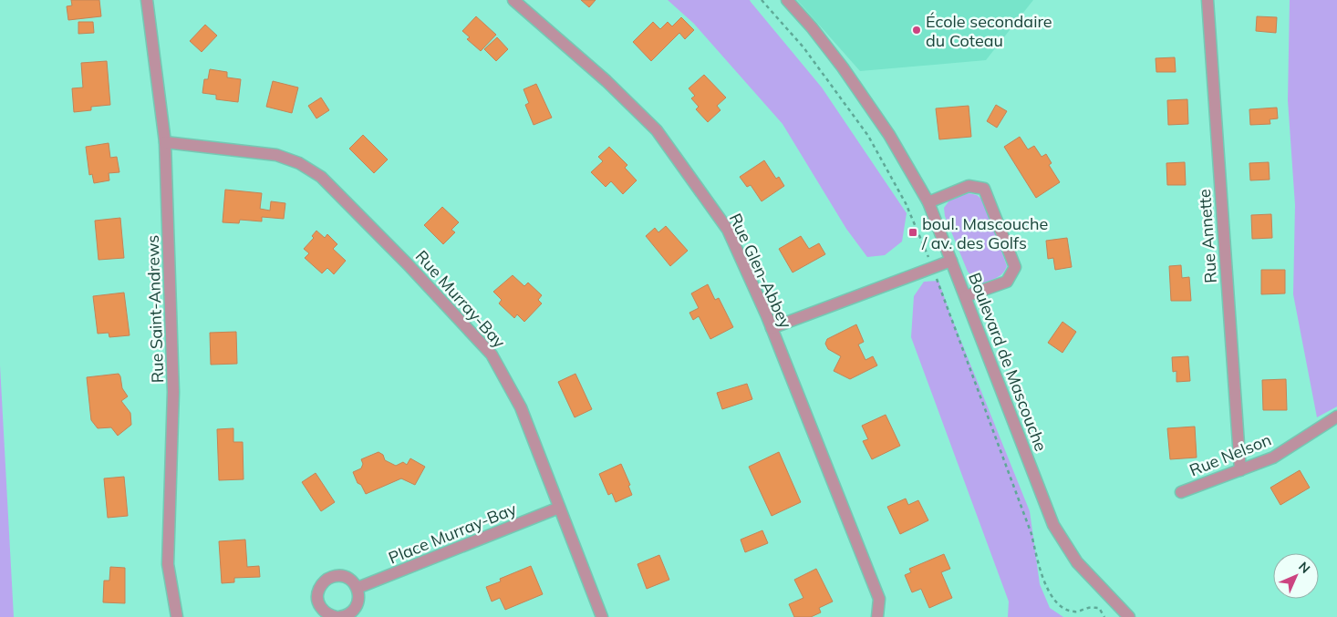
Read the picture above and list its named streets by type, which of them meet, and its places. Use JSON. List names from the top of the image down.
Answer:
{
  "streets": {
    "street": [
      "Rue Annette",
      "Rue Glen-Abbey",
      "Rue Murray-Bay",
      "Rue Saint-Andrews",
      "Boulevard de Mascouche",
      "Rue Nelson",
      "Place Murray-Bay"
    ]
  },
  "crossings": [
    ["Rue Annette", "Rue Nelson"],
    ["Rue Murray-Bay", "Rue Saint-Andrews"],
    ["Rue Murray-Bay", "Place Murray-Bay"]
  ],
  "places": {
    "other": ["École secondaire du Coteau"],
    "transit": ["boul. Mascouche / av. des Golfs"]
  },
  "north": "top right"
}
